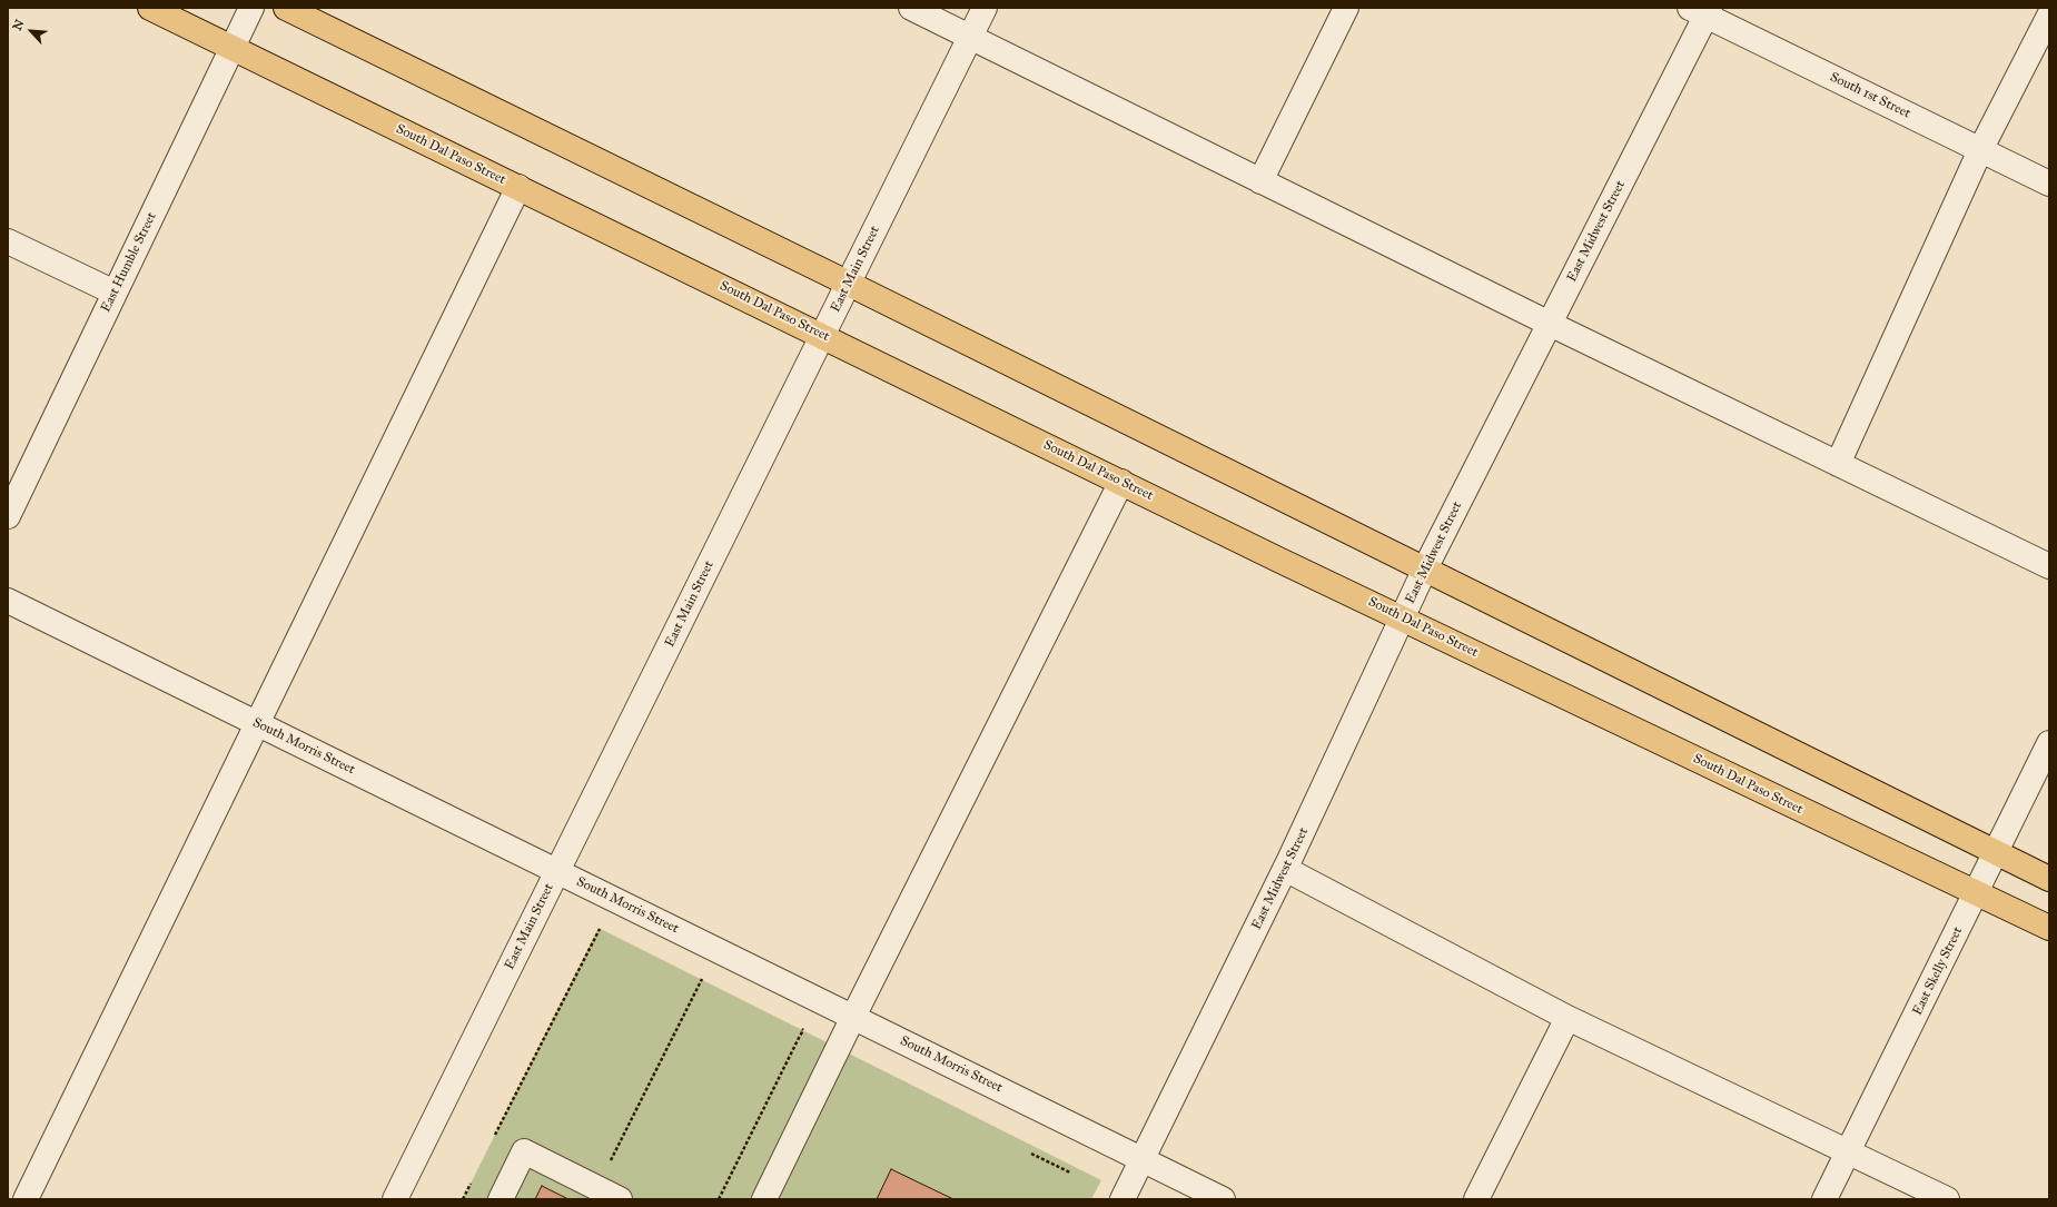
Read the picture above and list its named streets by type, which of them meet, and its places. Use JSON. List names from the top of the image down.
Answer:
{
  "streets": {
    "main road": ["South Dal Paso Street"],
    "street": [
      "South 1st Street",
      "East Midwest Street",
      "East Humble Street",
      "East Main Street",
      "South Morris Street",
      "East Skelly Street"
    ]
  },
  "crossings": [
    ["South 1st Street", "East Midwest Street"],
    ["South Dal Paso Street", "East Midwest Street"],
    ["South Dal Paso Street", "East Humble Street"],
    ["South Dal Paso Street", "East Main Street"],
    ["South Dal Paso Street", "East Skelly Street"],
    ["East Midwest Street", "South Morris Street"],
    ["East Main Street", "South Morris Street"]
  ],
  "north": "top left"
}
